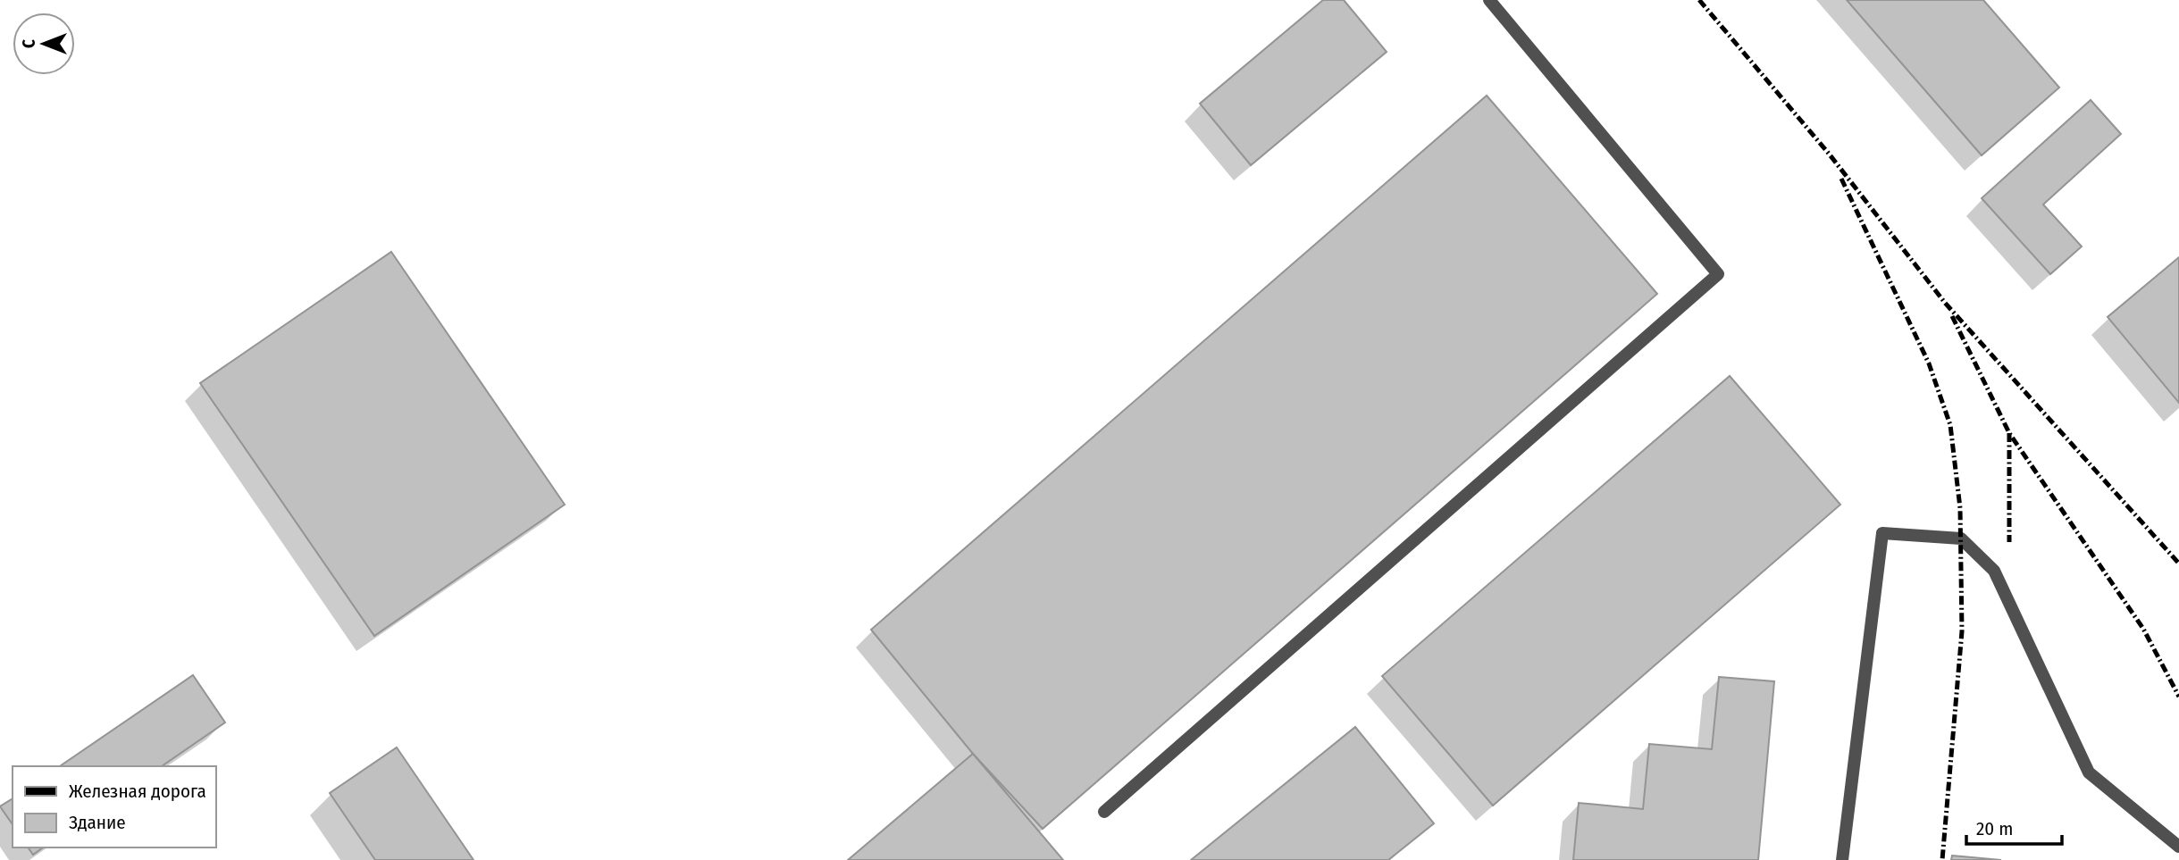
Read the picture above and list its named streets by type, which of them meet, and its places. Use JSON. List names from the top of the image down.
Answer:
{
  "legend": ["Железная дорога", "Здание"],
  "scale_bar": "20 m",
  "north": "left"
}
